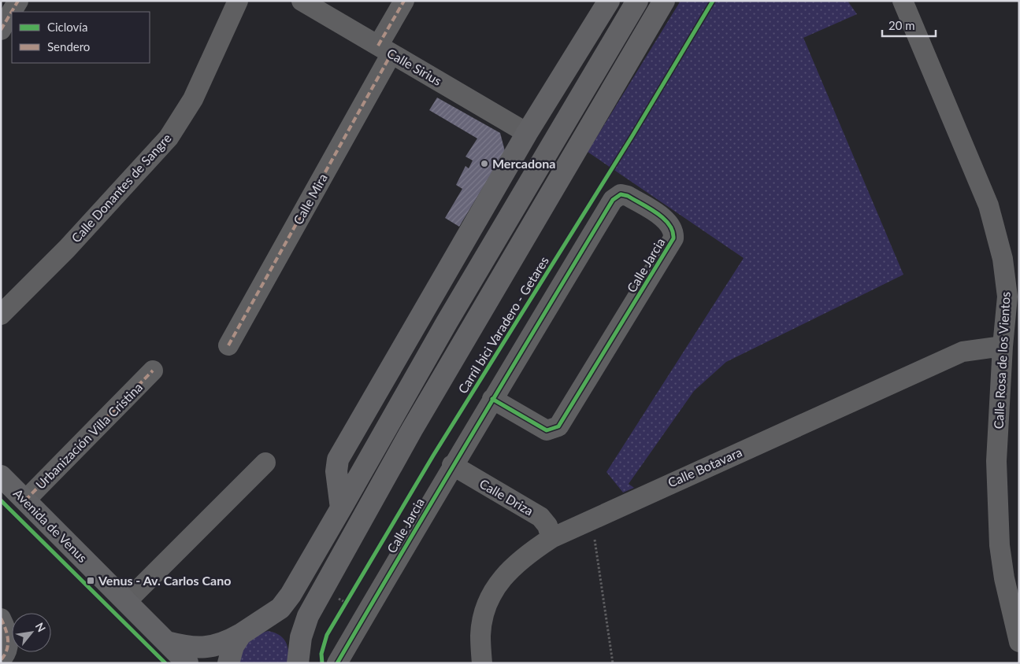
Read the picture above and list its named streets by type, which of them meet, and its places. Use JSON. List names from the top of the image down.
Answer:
{
  "streets": {
    "street": [
      "Calle Sirius",
      "Calle Donantes de Sangre",
      "Calle Mira",
      "Calle Jarcia",
      "Calle Rosa de los Vientos",
      "Urbanización Villa Cristina",
      "Calle Botavara",
      "Calle Driza",
      "Avenida de Venus"
    ],
    "cycle path": ["Carril bici Varadero - Getares"]
  },
  "crossings": [
    ["Calle Sirius", "Calle Mira"],
    ["Calle Jarcia", "Calle Driza"],
    ["Calle Rosa de los Vientos", "Calle Botavara"],
    ["Urbanización Villa Cristina", "Avenida de Venus"],
    ["Calle Botavara", "Calle Driza"]
  ],
  "places": {
    "other": ["Mercadona"],
    "transit": ["Venus - Av. Carlos Cano"]
  },
  "legend": ["Ciclovía", "Sendero"],
  "scale_bar": "20 m",
  "north": "top right"
}
